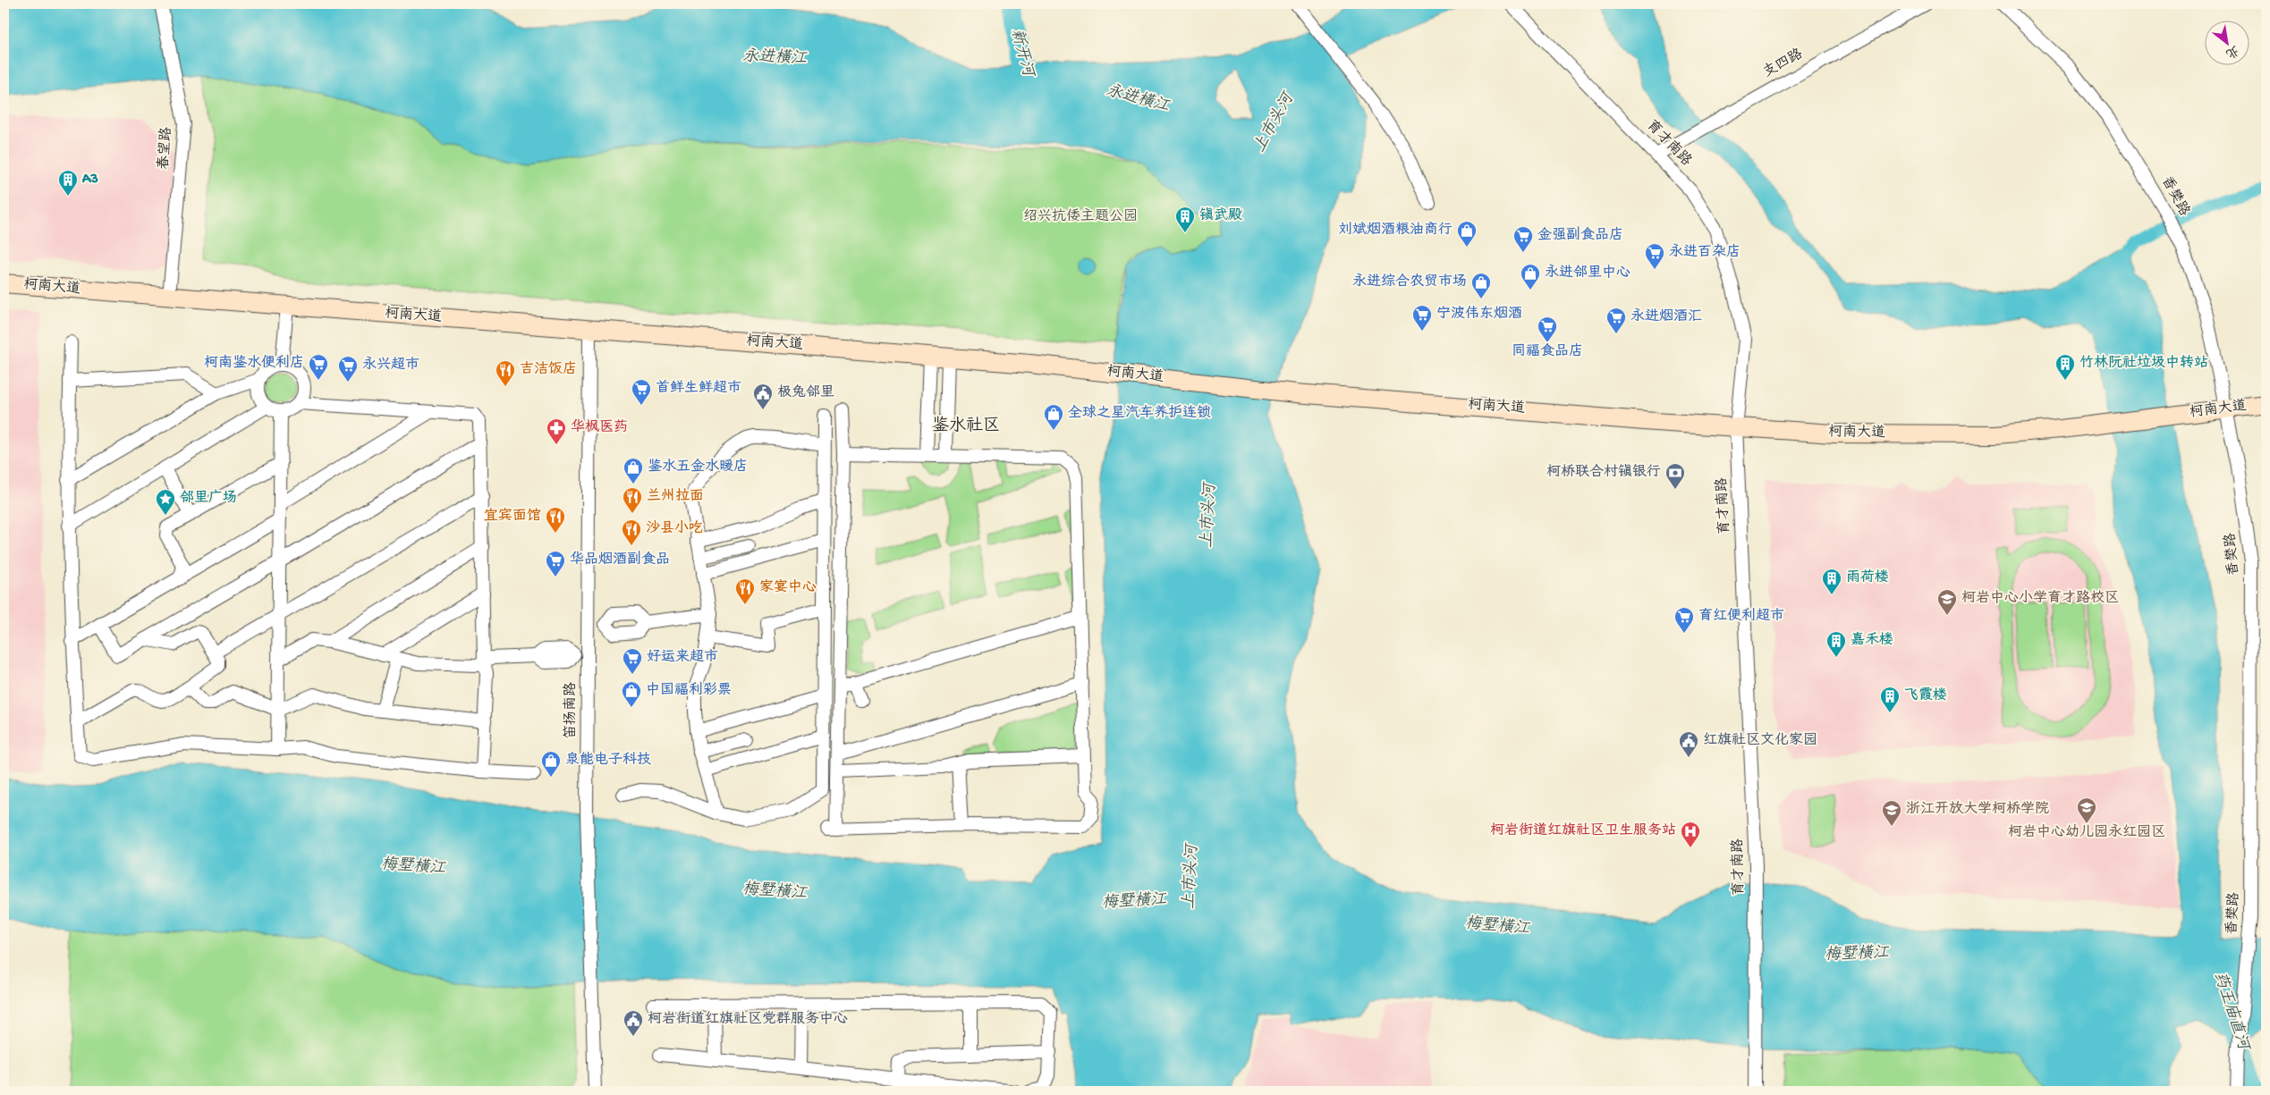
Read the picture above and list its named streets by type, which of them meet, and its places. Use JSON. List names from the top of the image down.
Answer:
{
  "streets": {
    "main road": ["柯南大道"],
    "street": [
      "支四路",
      "育才南路",
      "春望路",
      "香樊路",
      "笛扬南路"
    ]
  },
  "crossings": [
    ["支四路", "育才南路"],
    ["育才南路", "柯南大道"],
    ["春望路", "柯南大道"],
    ["香樊路", "柯南大道"],
    ["柯南大道", "笛扬南路"]
  ],
  "districts": ["鉴水社区"],
  "water": [
    "新开河",
    "永进横江",
    "上市头河",
    "梅墅横江",
    "药王庙直河"
  ],
  "parks": ["绍兴抗倭主题公园"],
  "places": {
    "building": [
      "A3",
      "镇武殿",
      "竹林阮社垃圾中转站",
      "雨荷楼",
      "嘉禾楼",
      "飞霞楼"
    ],
    "shop": [
      "刘斌烟酒粮油商行",
      "永进邻里中心",
      "永进综合农贸市场",
      "全球之星汽车养护连锁",
      "鉴水五金水暖店",
      "中国福利彩票",
      "泉能电子科技"
    ],
    "supermarket": [
      "金强副食品店",
      "永进百杂店",
      "宁波伟东烟酒",
      "永进烟酒汇",
      "同福食品店",
      "柯南鉴水便利店",
      "永兴超市",
      "首鲜生鲜超市",
      "华品烟酒副食品",
      "育红便利超市",
      "好运来超市"
    ],
    "restaurant": [
      "吉洁饭店",
      "兰州拉面",
      "宜宾面馆",
      "沙县小吃",
      "家宴中心"
    ],
    "public building": ["极兔邻里", "红旗社区文化家园", "柯岩街道红旗社区党群服务中心"],
    "pharmacy": ["华枫医药"],
    "bank": ["柯桥联合村镇银行"],
    "place": ["邻里广场"],
    "school or university": ["柯岩中心小学育才路校区", "柯岩中心幼儿园永红园区", "浙江开放大学柯桥学院"],
    "hospital": ["柯岩街道红旗社区卫生服务站"]
  },
  "north": "bottom right"
}
